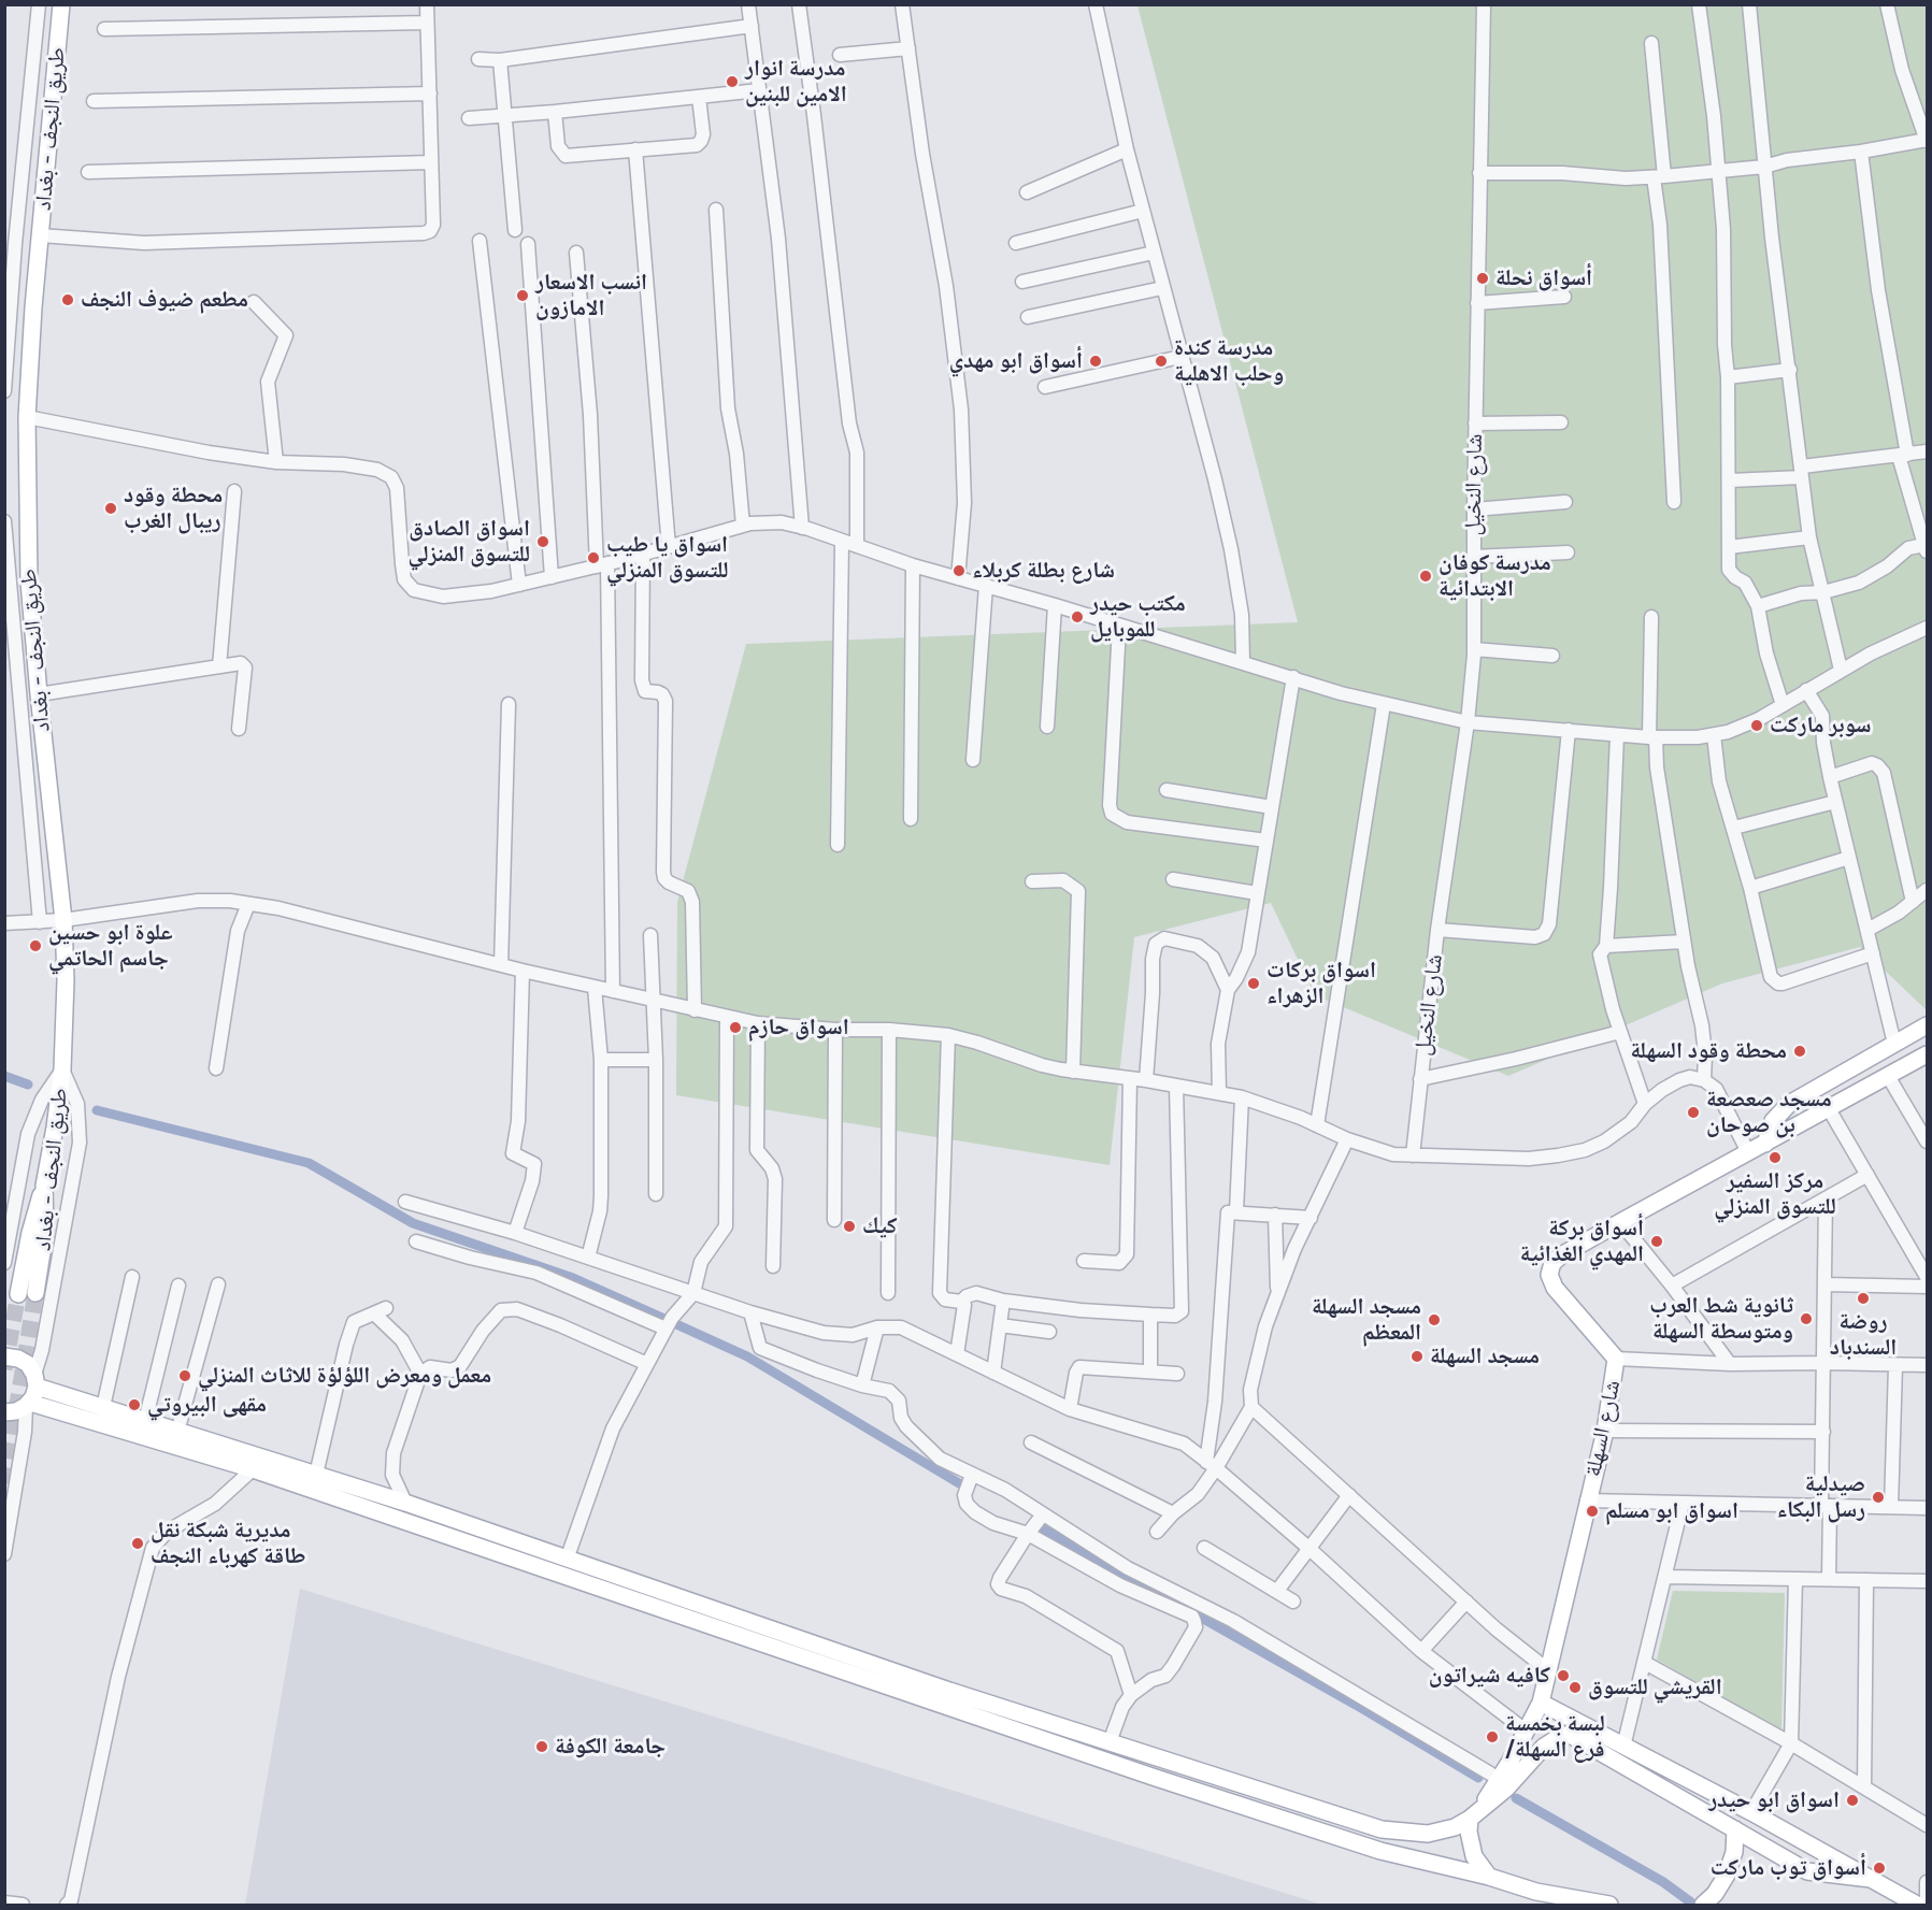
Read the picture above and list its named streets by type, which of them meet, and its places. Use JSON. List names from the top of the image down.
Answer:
{
  "streets": {
    "main road": ["طريق النجف - بغداد", "شارع السهلة"],
    "street": ["شارع النخيل"]
  },
  "places": [
    "مدرسة انوار الامين للبنين",
    "أسواق نحلة",
    "انسب الاسعار الامازون",
    "مطعم ضيوف النجف",
    "أسواق ابو مهدي",
    "مدرسة كندة وحلب الاهلية",
    "محطة وقود ريبال الغرب",
    "اسواق الصادق للتسوق المنزلي",
    "اسواق يا طيب للتسوق المنزلي",
    "شارع بطلة كربلاء",
    "مدرسة كوفان الابتدائية",
    "مكتب حيدر للموبايل",
    "سوبر ماركت",
    "علوة ابو حسين جاسم الحاتمي",
    "اسواق بركات الزهراء",
    "اسواق حازم",
    "محطة وقود السهلة",
    "مسجد صعصعة بن صوحان",
    "مركز السفير للتسوق المنزلي",
    "كيك",
    "أسواق بركة المهدي الغذائية",
    "روضة السندباد",
    "ثانوية شط العرب ومتوسطة السهلة",
    "مسجد السهلة المعظم",
    "مسجد السهلة",
    "معمل ومعرض اللؤلؤة للاثاث المنزلي",
    "مقهى البيروتي",
    "صيدلية رسل البكاء",
    "اسواق ابو مسلم",
    "مديرية شبكة نقل طاقة كهرباء النجف",
    "كافيه شيراتون",
    "القريشي للتسوق",
    "لبسة بخمسة /فرع السهلة",
    "جامعة الكوفة",
    "اسواق ابو حيدر",
    "أسواق توب ماركت"
  ]
}
